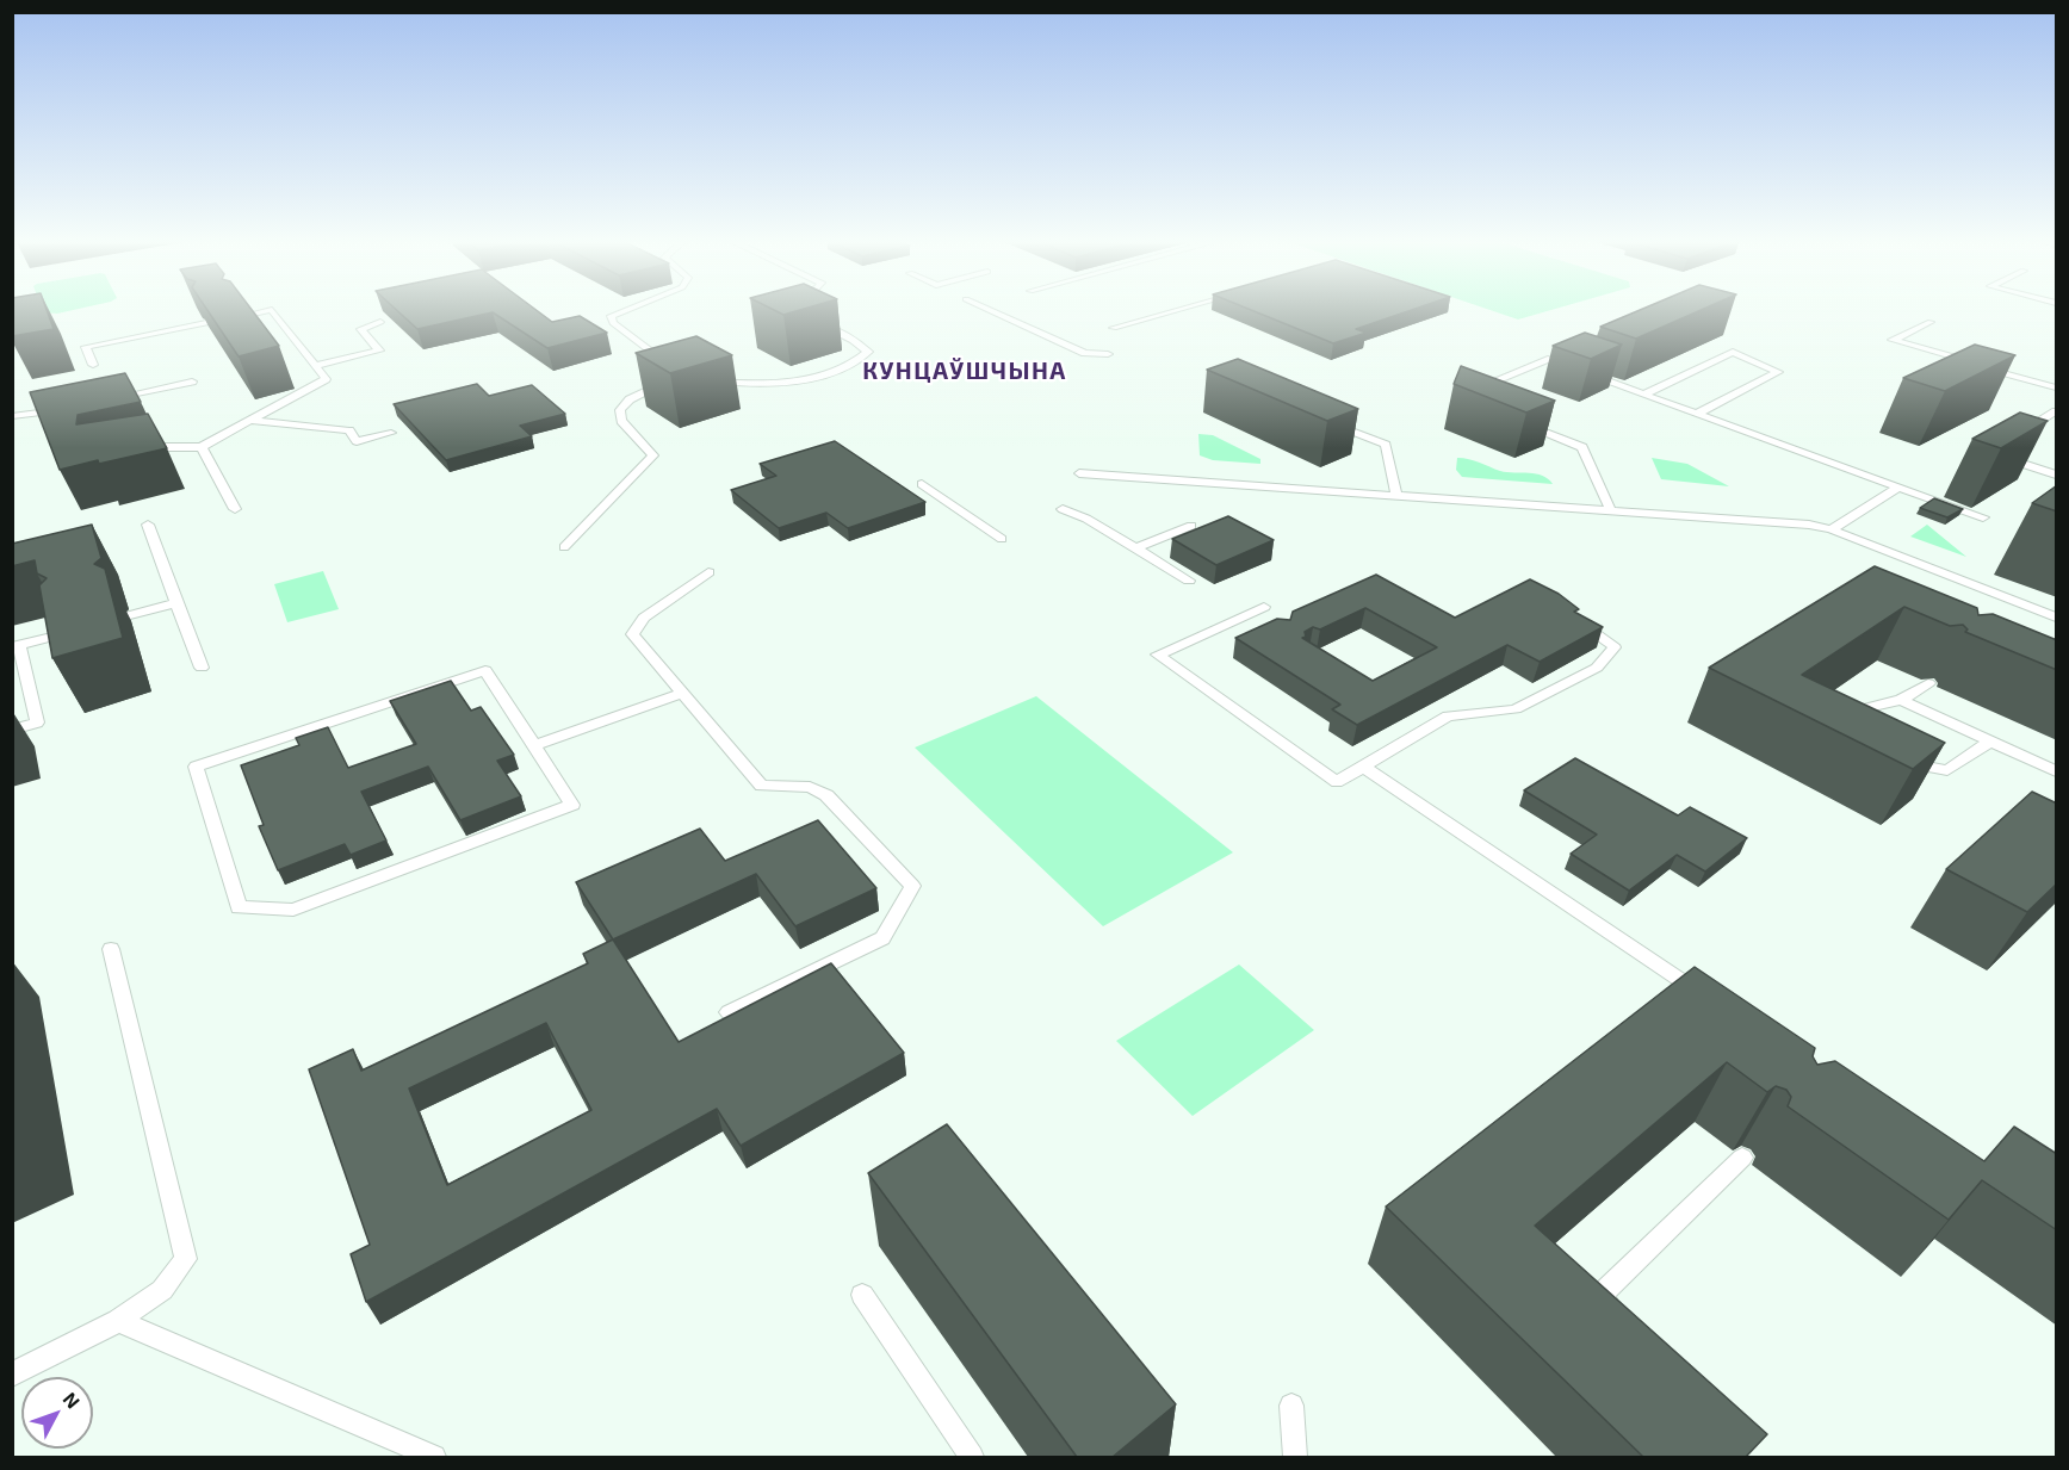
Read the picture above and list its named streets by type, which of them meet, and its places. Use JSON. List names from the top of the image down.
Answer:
{
  "districts": ["КУНЦАЎШЧЫНА"],
  "north": "top right"
}
